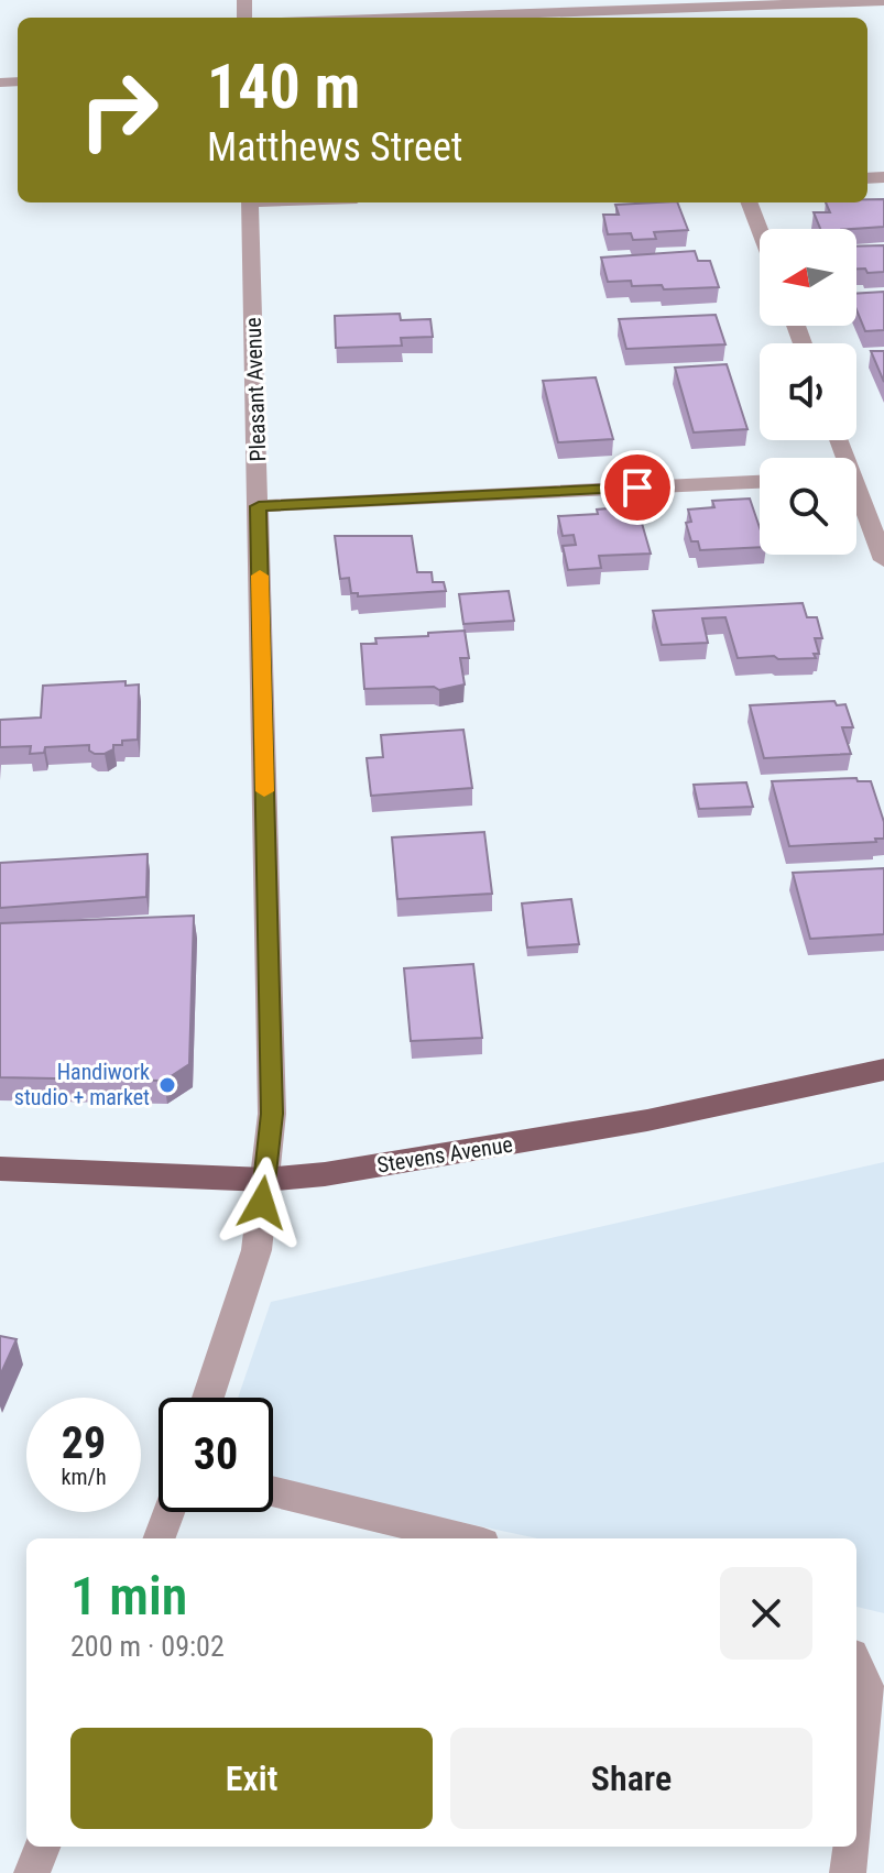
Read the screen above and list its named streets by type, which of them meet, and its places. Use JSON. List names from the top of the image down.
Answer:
{
  "streets": {
    "main road": ["Stevens Avenue"],
    "street": ["Pleasant Avenue"]
  },
  "crossings": [
    ["Pleasant Avenue", "Stevens Avenue"]
  ],
  "places": ["Handiwork studio + market"],
  "north": "left",
  "page": {
    "turn": ["140 m", "Matthews Street"],
    "speed": "29 km/h",
    "limit": "30",
    "heading": ["1 min", "200 m · 09:02"],
    "buttons": ["Exit", "Share"]
  }
}
